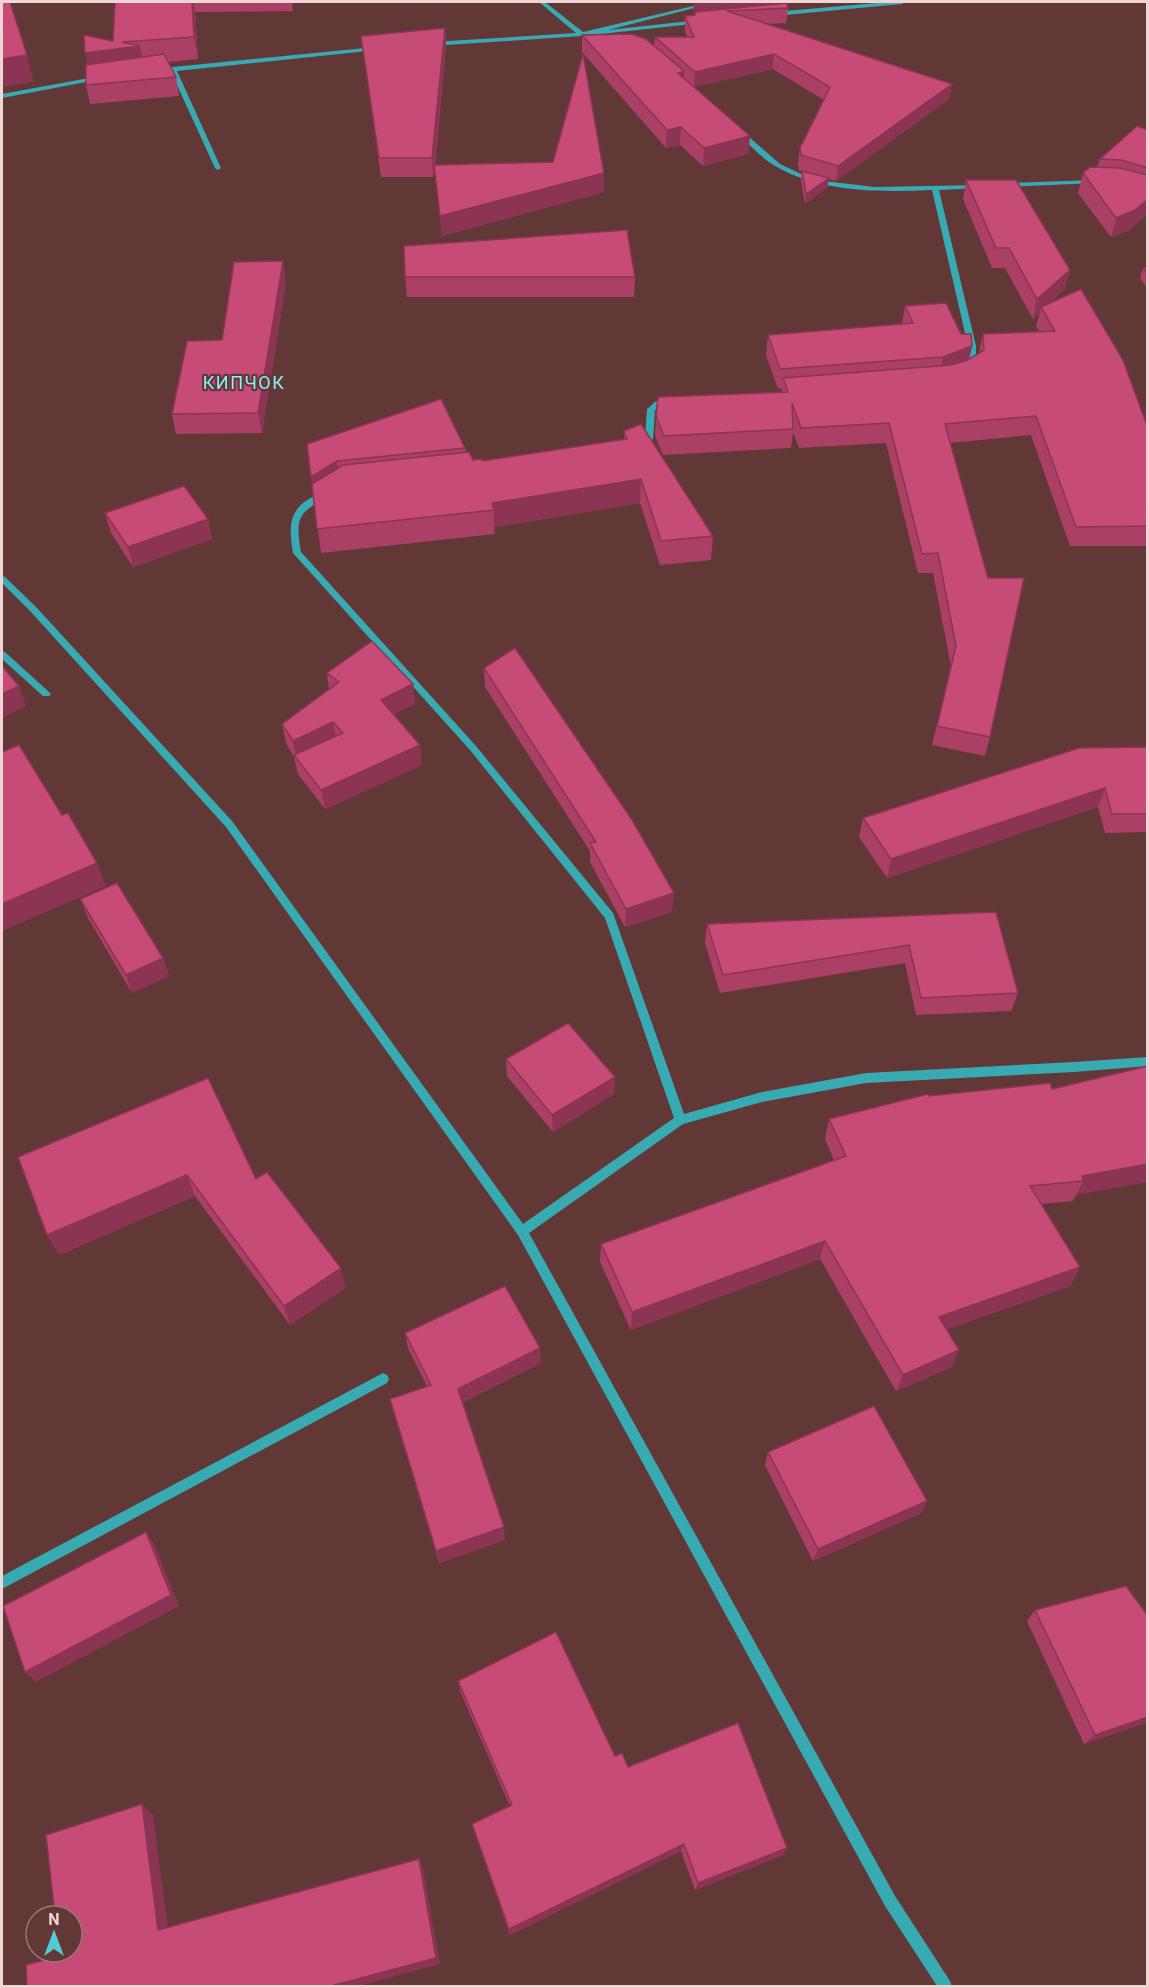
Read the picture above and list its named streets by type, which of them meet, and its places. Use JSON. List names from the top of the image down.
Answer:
{
  "districts": ["КИПЧОК"],
  "north": "top"
}
